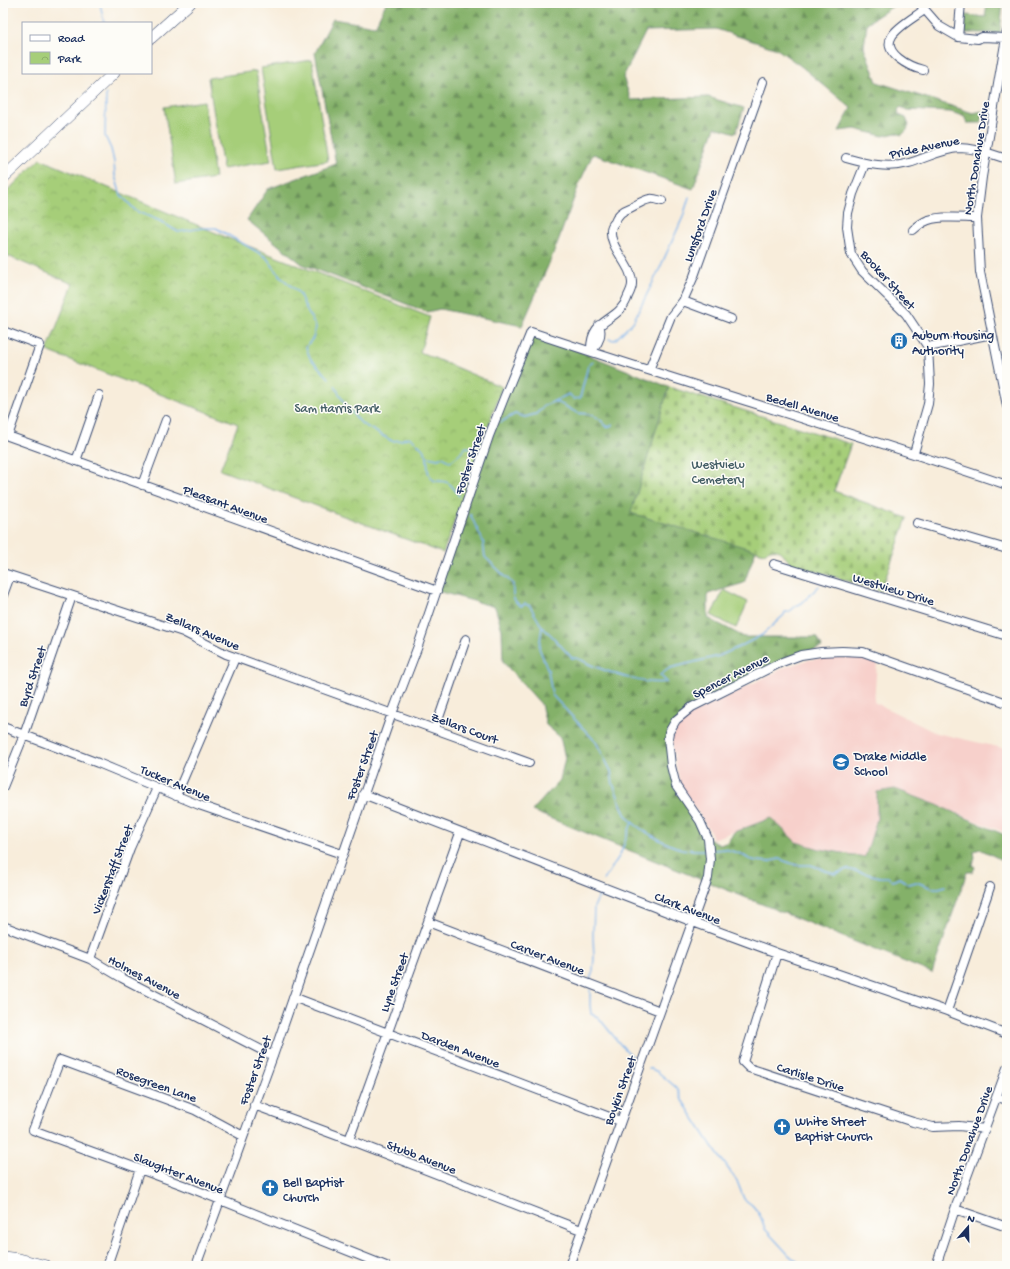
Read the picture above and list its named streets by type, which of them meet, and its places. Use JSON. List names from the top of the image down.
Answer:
{
  "streets": {
    "street": [
      "Pride Avenue",
      "North Donahue Drive",
      "Lunsford Drive",
      "Booker Street",
      "Bedell Avenue",
      "Foster Street",
      "Pleasant Avenue",
      "Westview Drive",
      "Zellars Avenue",
      "Spencer Avenue",
      "Byrd Street",
      "Zellars Court",
      "Tucker Avenue",
      "Vickerstaff Street",
      "Clark Avenue",
      "Carver Avenue",
      "Holmes Avenue",
      "Lyne Street",
      "Darden Avenue",
      "Carlisle Drive",
      "Rosegreen Lane",
      "Boykin Street",
      "Stubb Avenue",
      "Slaughter Avenue"
    ]
  },
  "crossings": [
    ["Pride Avenue", "North Donahue Drive"],
    ["Pride Avenue", "Booker Street"],
    ["North Donahue Drive", "Carlisle Drive"],
    ["Lunsford Drive", "Bedell Avenue"],
    ["Bedell Avenue", "Foster Street"],
    ["Foster Street", "Pleasant Avenue"],
    ["Foster Street", "Zellars Avenue"],
    ["Foster Street", "Zellars Court"],
    ["Foster Street", "Tucker Avenue"],
    ["Foster Street", "Clark Avenue"],
    ["Foster Street", "Holmes Avenue"],
    ["Foster Street", "Darden Avenue"],
    ["Foster Street", "Rosegreen Lane"],
    ["Foster Street", "Stubb Avenue"],
    ["Foster Street", "Slaughter Avenue"],
    ["Zellars Avenue", "Byrd Street"],
    ["Zellars Avenue", "Zellars Court"],
    ["Spencer Avenue", "Clark Avenue"],
    ["Spencer Avenue", "Boykin Street"],
    ["Byrd Street", "Tucker Avenue"],
    ["Tucker Avenue", "Vickerstaff Street"],
    ["Vickerstaff Street", "Holmes Avenue"],
    ["Clark Avenue", "Lyne Street"],
    ["Clark Avenue", "Carlisle Drive"],
    ["Clark Avenue", "Boykin Street"],
    ["Carver Avenue", "Lyne Street"],
    ["Carver Avenue", "Boykin Street"],
    ["Lyne Street", "Darden Avenue"],
    ["Lyne Street", "Stubb Avenue"],
    ["Darden Avenue", "Boykin Street"],
    ["Rosegreen Lane", "Slaughter Avenue"],
    ["Boykin Street", "Stubb Avenue"]
  ],
  "parks": ["Sam Harris Park", "Westview Cemetery"],
  "places": {
    "building": ["Auburn Housing Authority"],
    "school or university": ["Drake Middle School"],
    "church": ["White Street Baptist Church", "Bell Baptist Church"]
  },
  "legend": ["Road", "Park"],
  "north": "top"
}
